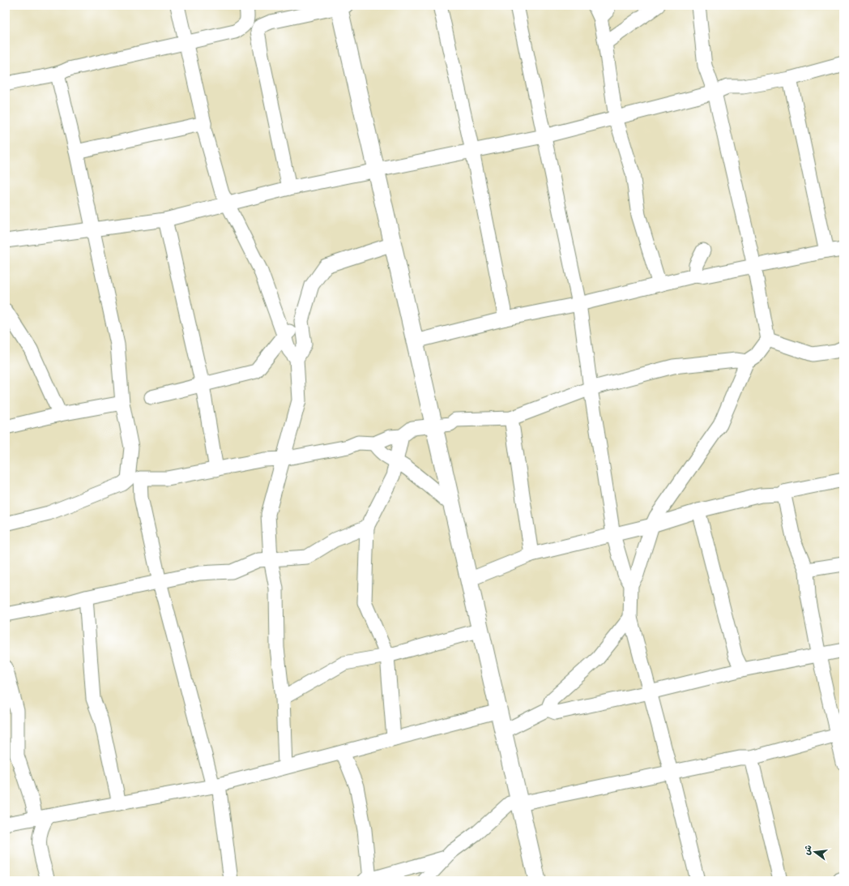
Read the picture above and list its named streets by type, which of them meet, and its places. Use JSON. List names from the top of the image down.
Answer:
{
  "north": "left"
}
